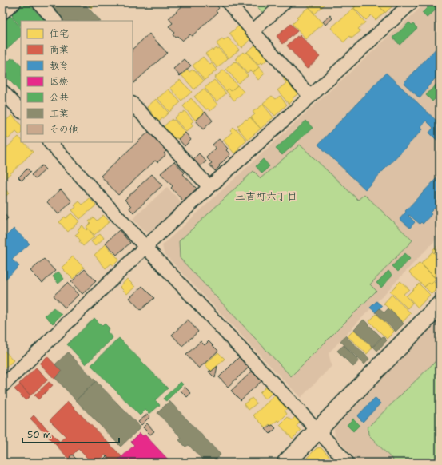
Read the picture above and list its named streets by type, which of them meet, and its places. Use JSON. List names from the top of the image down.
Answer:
{
  "districts": ["三吉町六丁目"],
  "legend": [
    "住宅",
    "商業",
    "教育",
    "医療",
    "公共",
    "工業",
    "その他"
  ],
  "scale_bar": "50 m"
}
